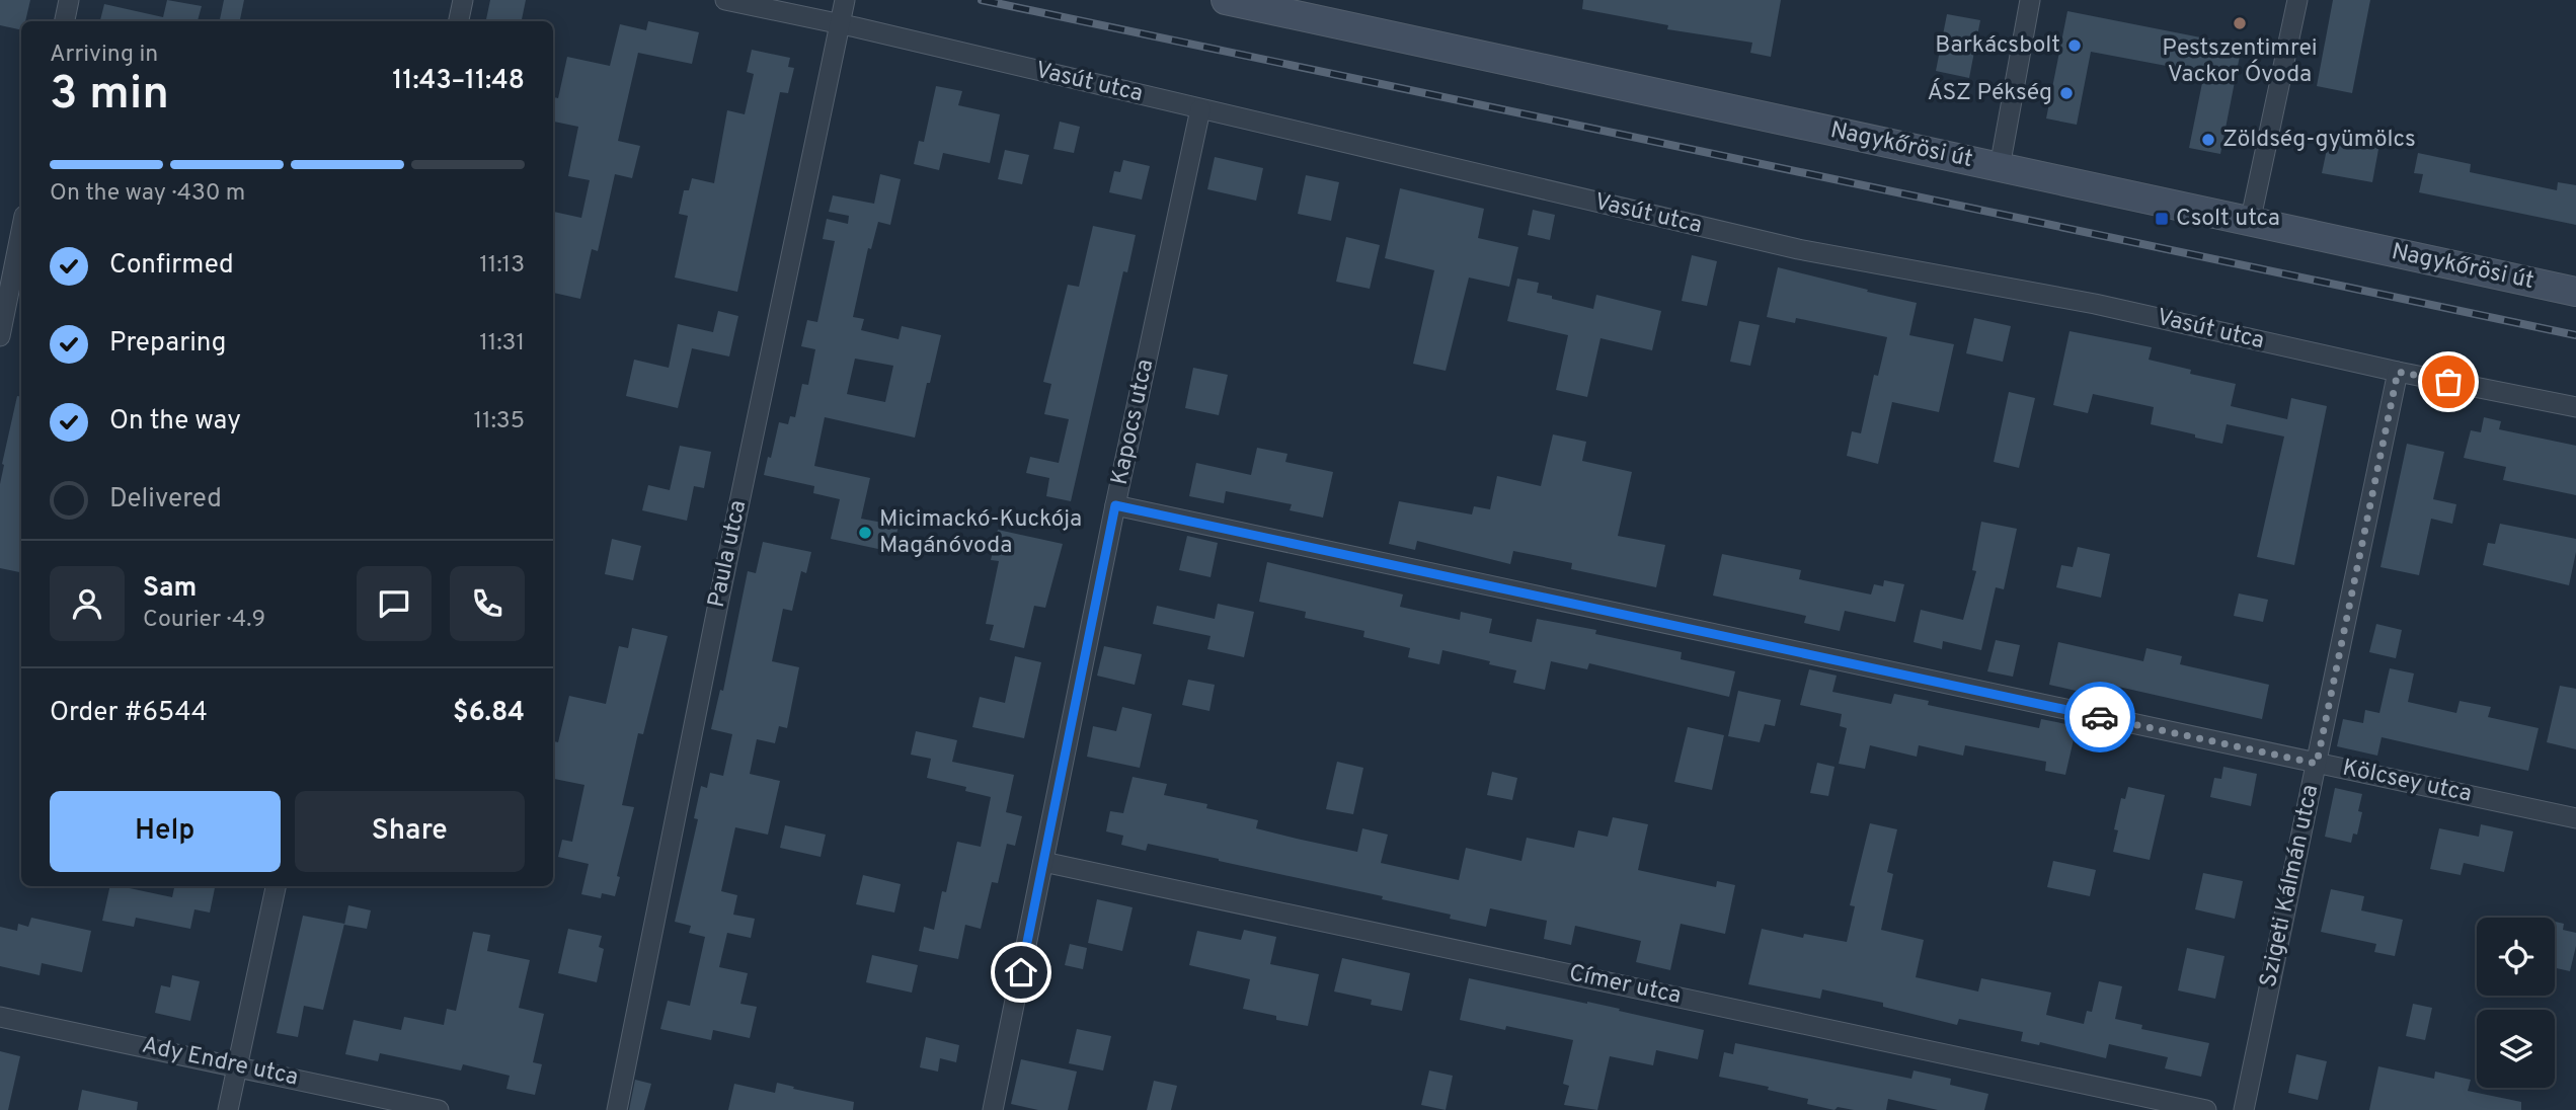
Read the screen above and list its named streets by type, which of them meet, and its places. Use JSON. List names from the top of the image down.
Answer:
{
  "streets": {
    "main road": ["Nagykőrösi út"],
    "street": [
      "Vasút utca",
      "Kapocs utca",
      "Paula utca",
      "Kölcsey utca",
      "Szigeti Kálmán utca",
      "Címer utca",
      "Ady Endre utca"
    ]
  },
  "crossings": [
    ["Vasút utca", "Kapocs utca"],
    ["Vasút utca", "Paula utca"],
    ["Vasút utca", "Szigeti Kálmán utca"],
    ["Kapocs utca", "Kölcsey utca"],
    ["Kapocs utca", "Címer utca"],
    ["Kölcsey utca", "Szigeti Kálmán utca"]
  ],
  "places": {
    "other": [
      "Pestszentimrei Vackor Óvoda",
      "Barkácsbolt",
      "ÁSZ Pékség",
      "Zöldség-gyümölcs",
      "Micimackó-Kuckója Magánóvoda"
    ],
    "transit": ["Csolt utca"]
  },
  "page": {
    "heading": ["3 min", "Arriving in", "11:43–11:48"],
    "panel": [
      "Sam",
      "Courier · 4.9",
      "Order #6544",
      "$6.84"
    ],
    "bar": "On the way · 430 m",
    "list": [
      ["Confirmed", "11:13"],
      ["Preparing", "11:31"],
      ["On the way", "11:35"],
      "Delivered"
    ],
    "buttons": ["Help", "Share"]
  }
}
